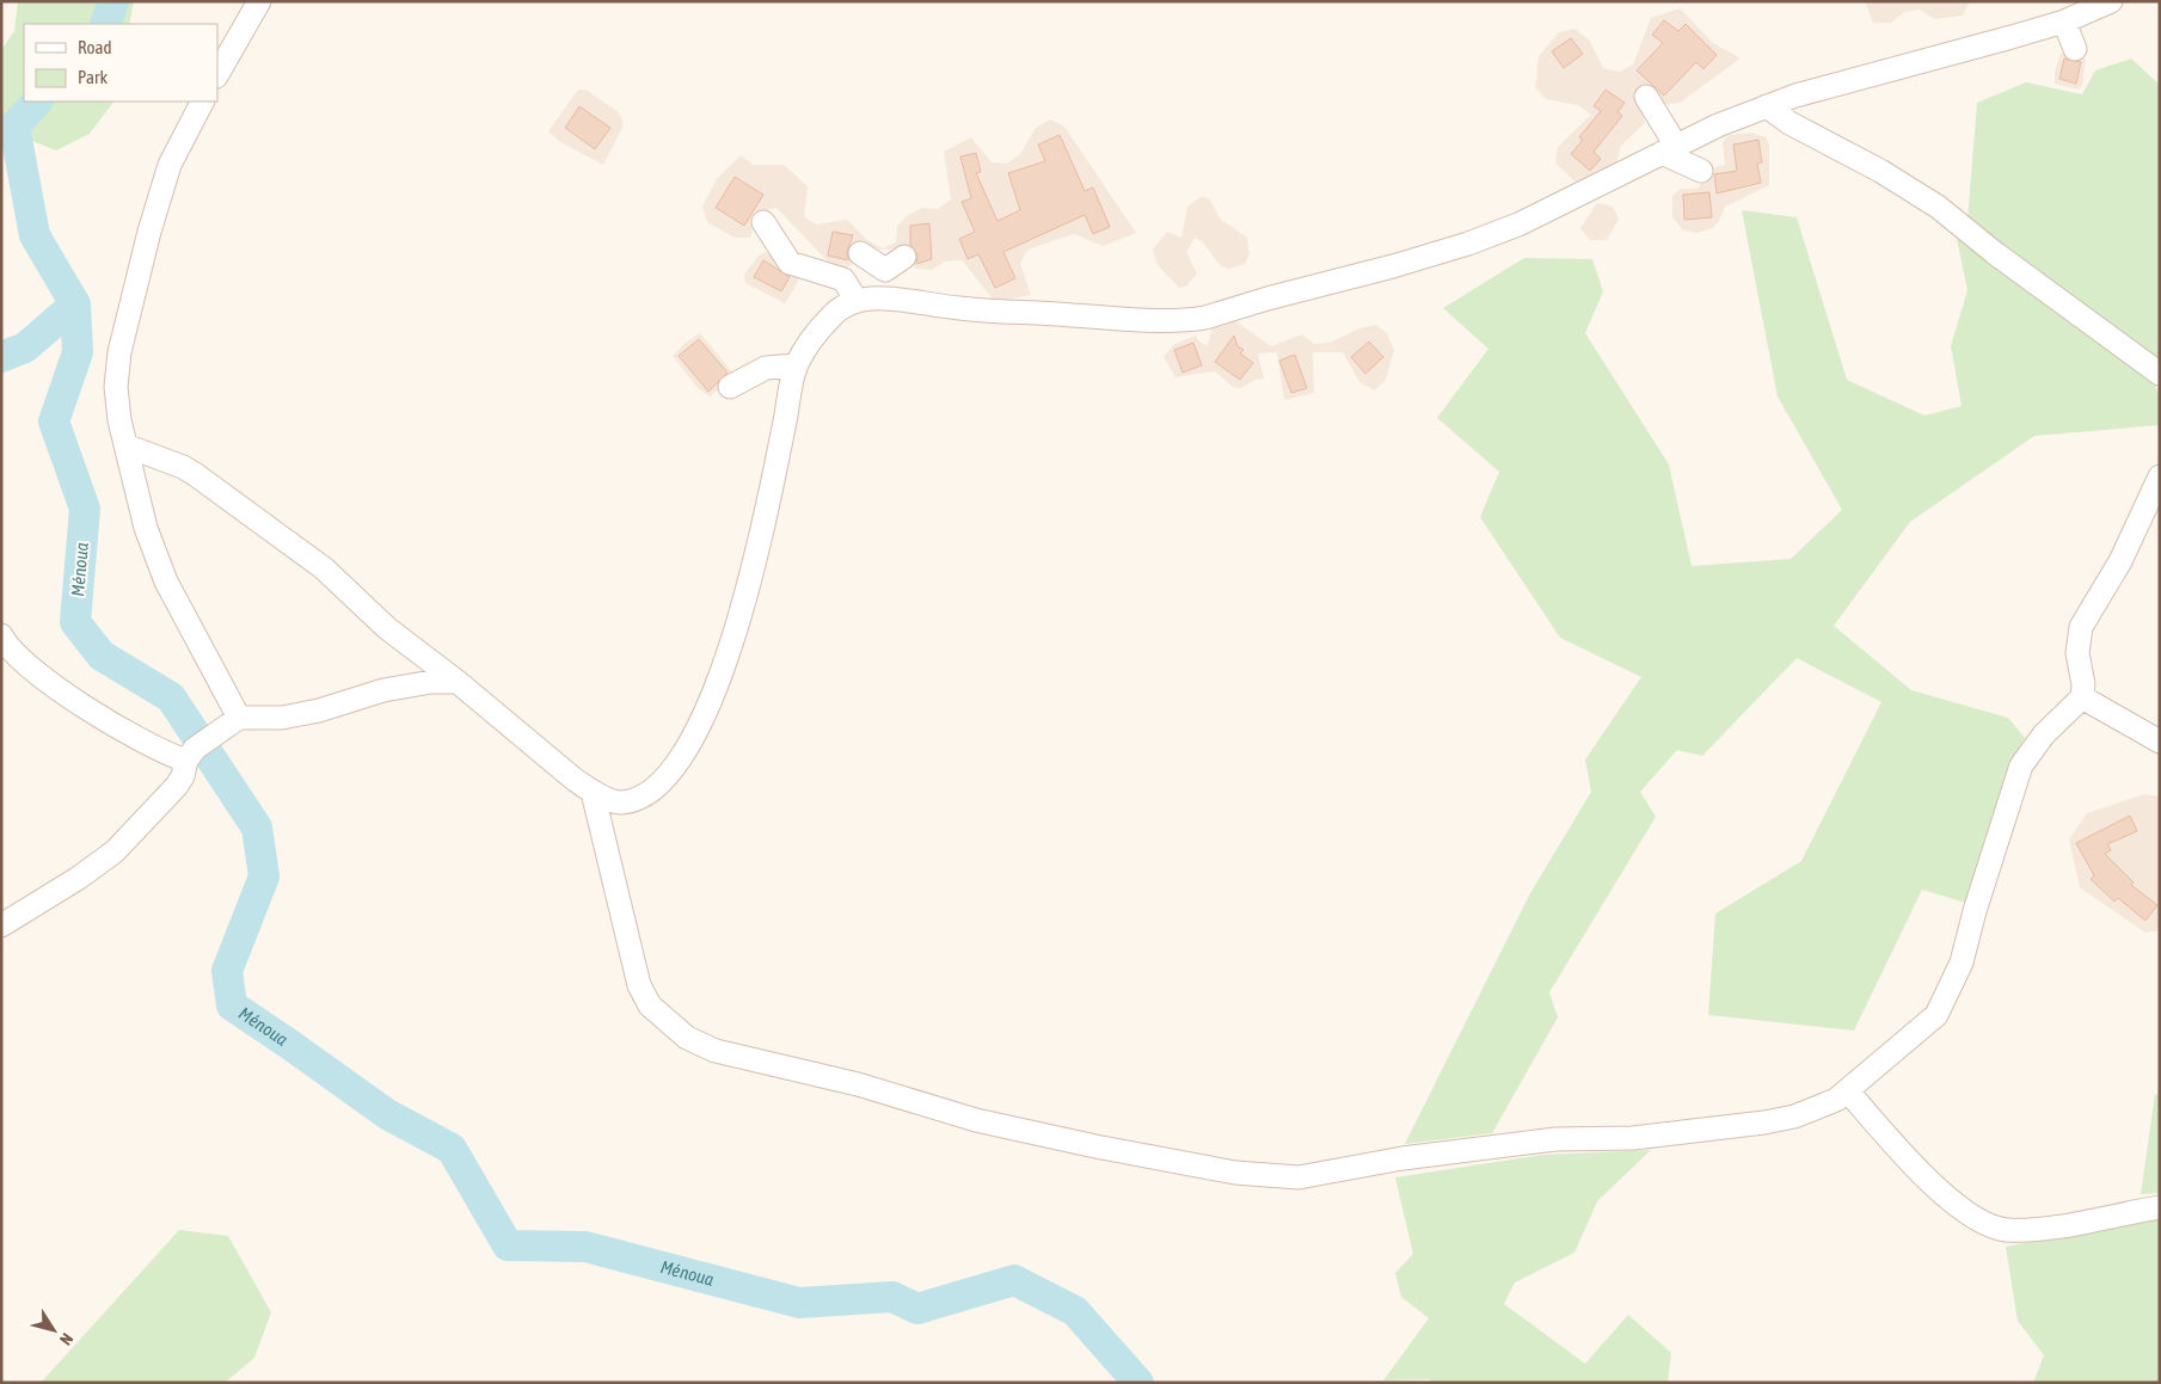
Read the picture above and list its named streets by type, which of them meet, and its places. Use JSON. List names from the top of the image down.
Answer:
{
  "water": ["Ménoua"],
  "legend": ["Road", "Park"],
  "north": "bottom right"
}
